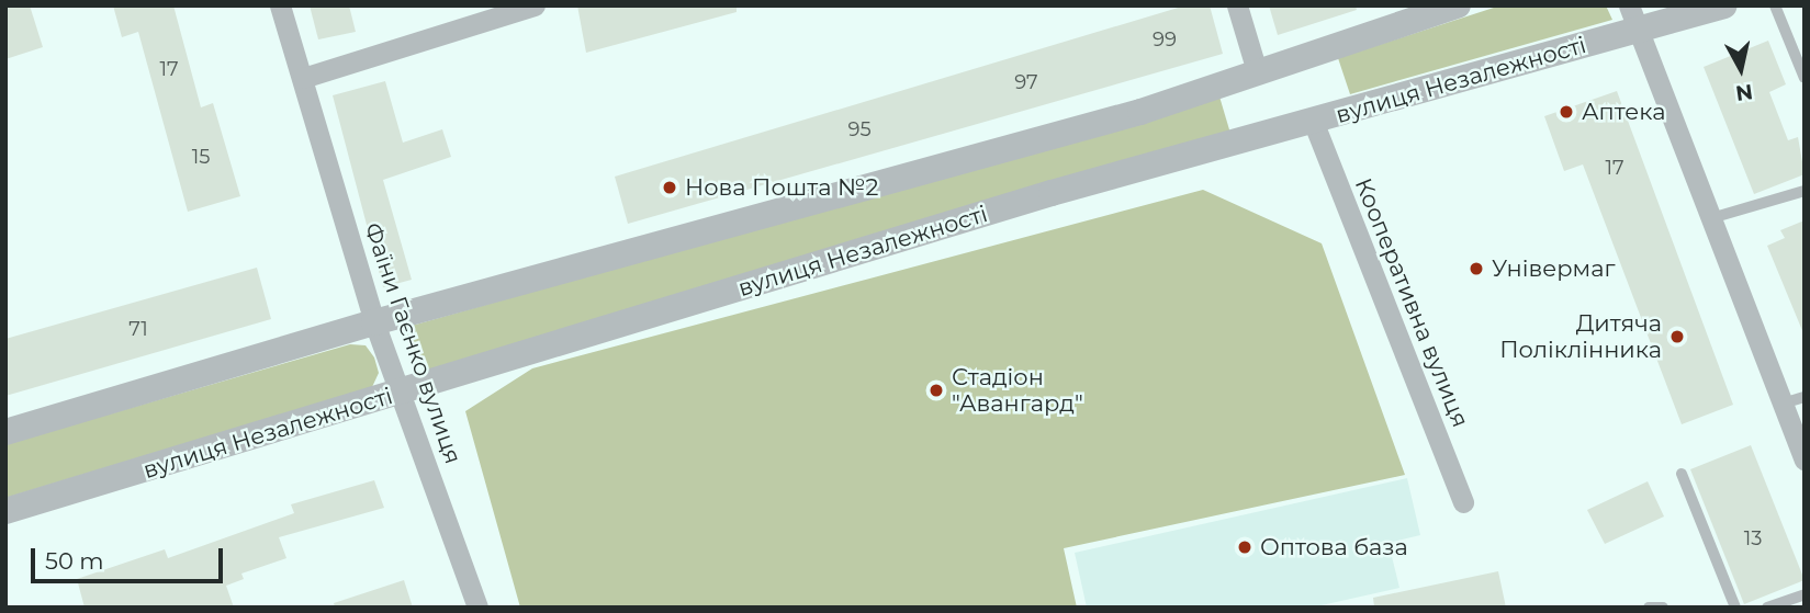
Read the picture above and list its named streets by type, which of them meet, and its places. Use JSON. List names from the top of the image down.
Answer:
{
  "streets": {
    "street": ["вулиця Незалежності", "Кооперативна вулиця", "Фаїни Гаєнко вулиця"]
  },
  "crossings": [
    ["вулиця Незалежності", "Кооперативна вулиця"],
    ["вулиця Незалежності", "Фаїни Гаєнко вулиця"]
  ],
  "places": [
    "Аптека",
    "Нова Пошта №2",
    "Універмаг",
    "Дитяча Поліклінника",
    "Стадіон \"Авангард\"",
    "Оптова база"
  ],
  "house_numbers": [
    "99",
    "17",
    "97",
    "95",
    "15",
    "17",
    "71",
    "13"
  ],
  "scale_bar": "50 m",
  "north": "bottom"
}
